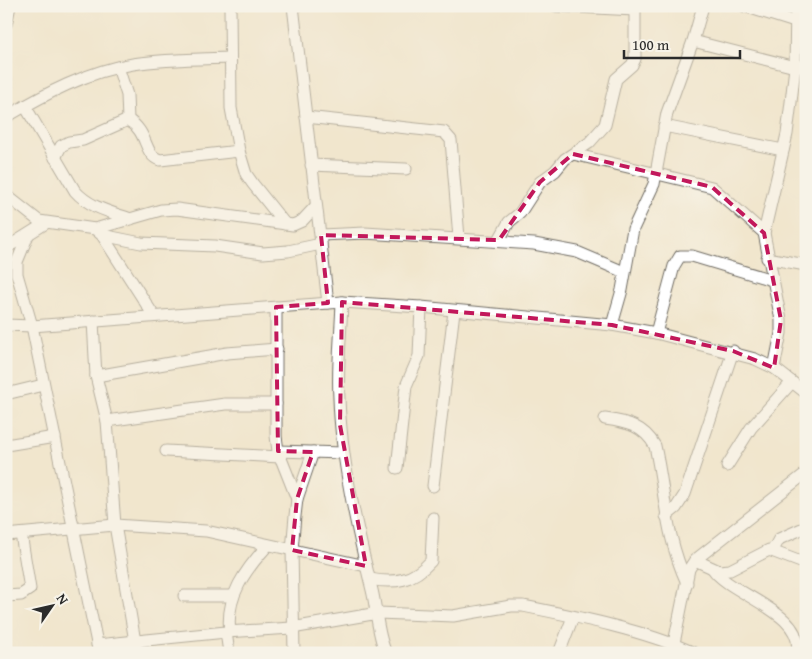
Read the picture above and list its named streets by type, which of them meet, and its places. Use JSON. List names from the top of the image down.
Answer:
{
  "scale_bar": "100 m",
  "north": "top right"
}
